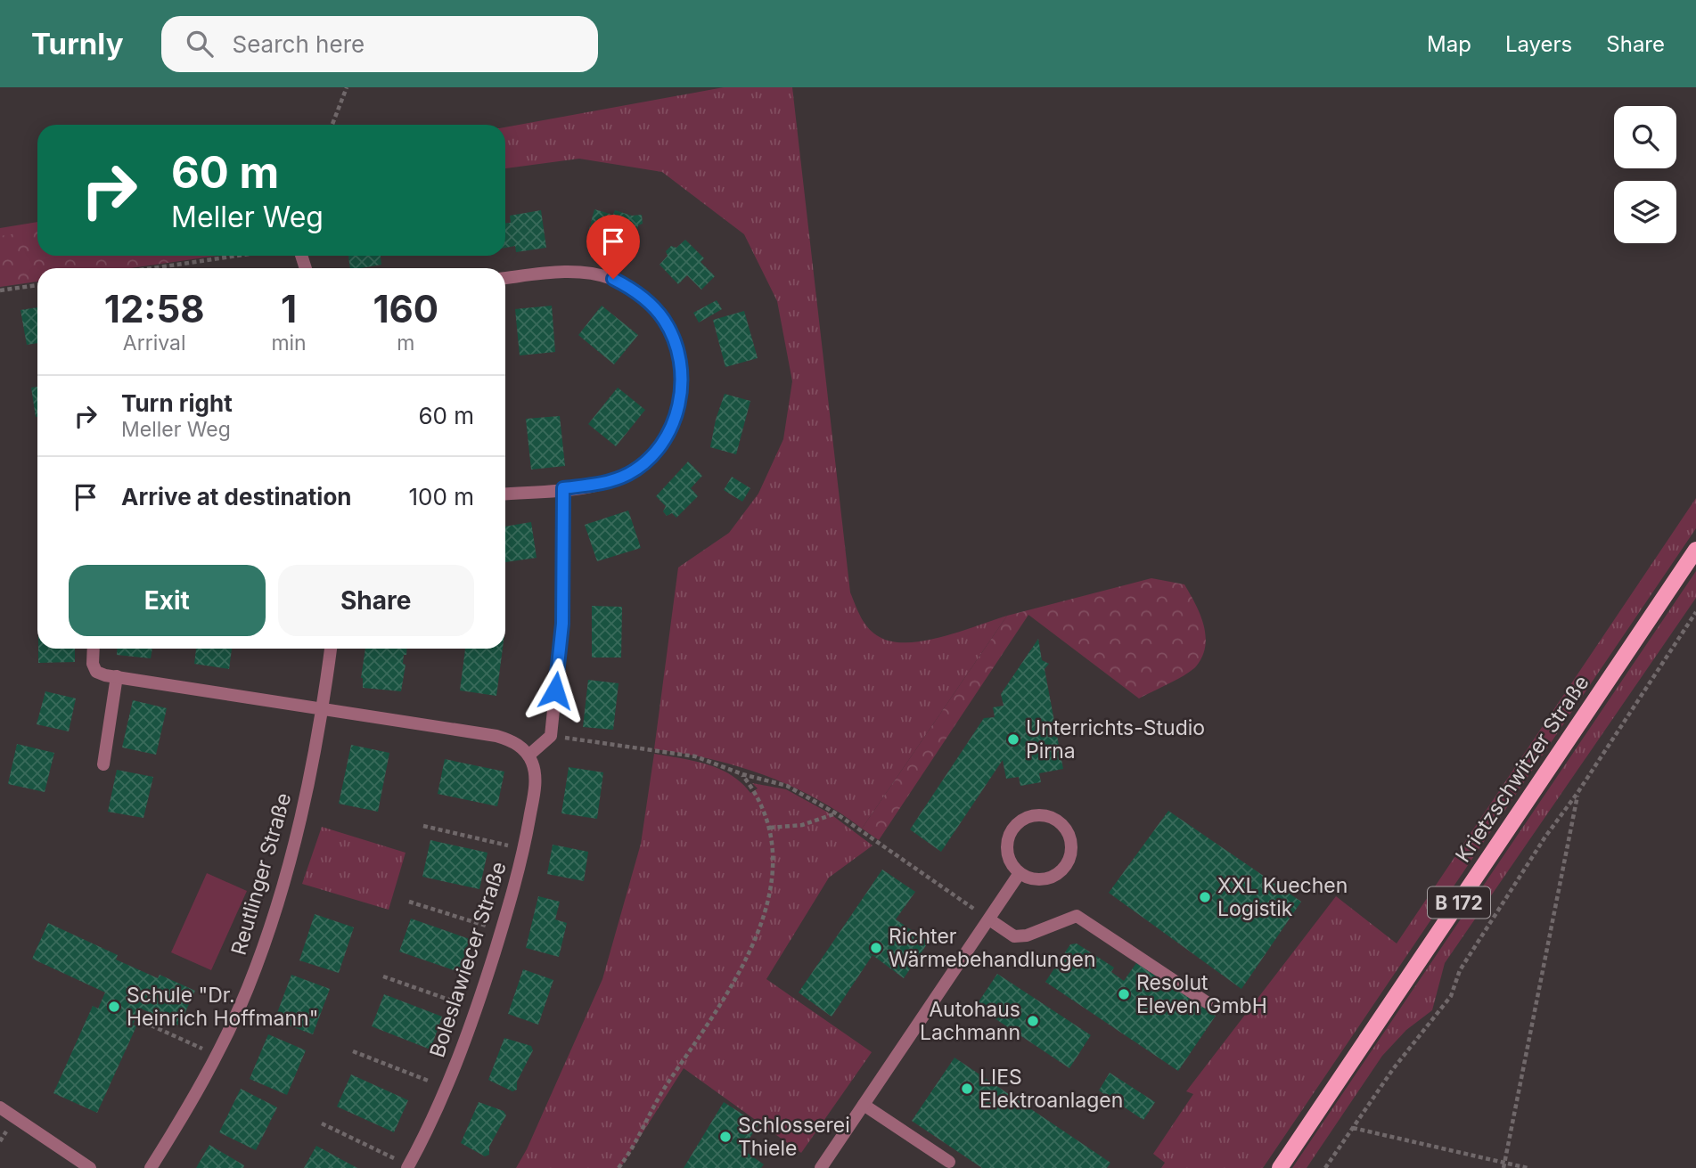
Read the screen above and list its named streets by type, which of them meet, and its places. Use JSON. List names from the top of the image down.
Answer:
{
  "streets": {
    "main road": ["Krietzschwitzer Straße", "B 172"],
    "street": ["Reutlinger Straße", "Boleslawiecer Straße"]
  },
  "places": [
    "Unterrichts-Studio Pirna",
    "XXL Kuechen Logistik",
    "Richter Wärmebehandlungen",
    "Resolut Eleven GmbH",
    "Schule \"Dr. Heinrich Hoffmann\"",
    "Autohaus Lachmann",
    "LIES Elektroanlagen",
    "Schlosserei Thiele"
  ],
  "page": {
    "header": "Turnly",
    "search": "Search here",
    "nav": ["Map", "Layers", "Share"],
    "turn": ["60 m", "Meller Weg"],
    "eta": [
      "12:58",
      "Arrival",
      "1",
      "min",
      "160",
      "m"
    ],
    "list": [
      {
        "name": "Turn right",
        "note": "Meller Weg",
        "value": "60 m"
      },
      {
        "name": "Arrive at destination",
        "value": "100 m"
      }
    ],
    "buttons": ["Exit", "Share"]
  }
}
